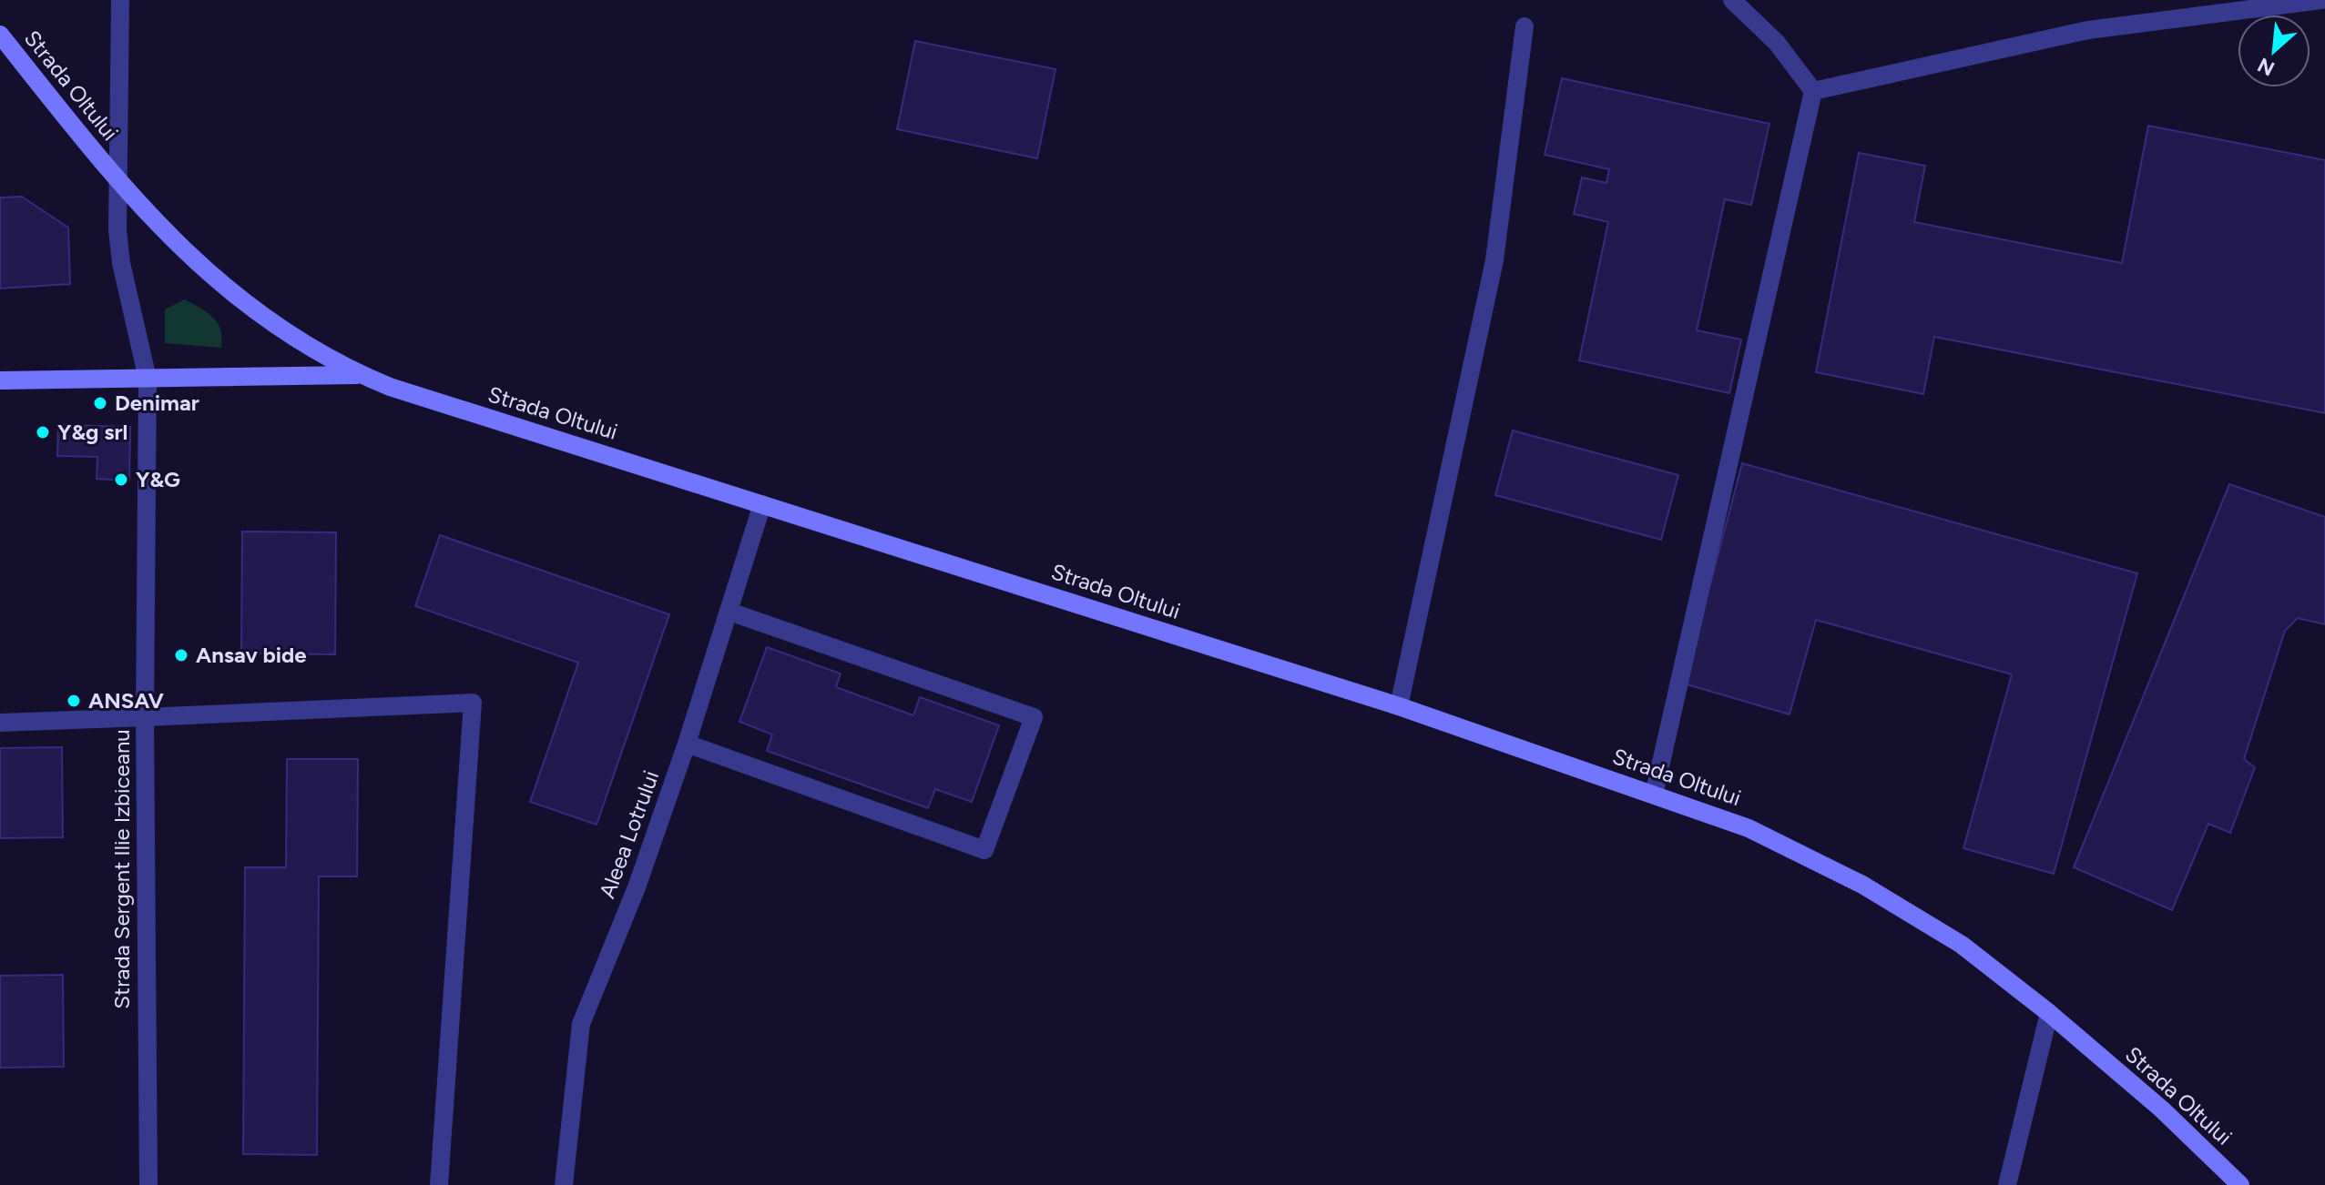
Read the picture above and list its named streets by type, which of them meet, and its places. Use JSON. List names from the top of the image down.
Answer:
{
  "streets": {
    "main road": ["Strada Oltului"],
    "street": ["Aleea Lotrului", "Strada Sergent Ilie Izbiceanu"]
  },
  "crossings": [
    ["Strada Oltului", "Aleea Lotrului"],
    ["Strada Oltului", "Strada Sergent Ilie Izbiceanu"]
  ],
  "places": [
    "Denimar",
    "Y&g srl",
    "Y&G",
    "Ansav bide",
    "ANSAV"
  ],
  "north": "bottom left"
}
